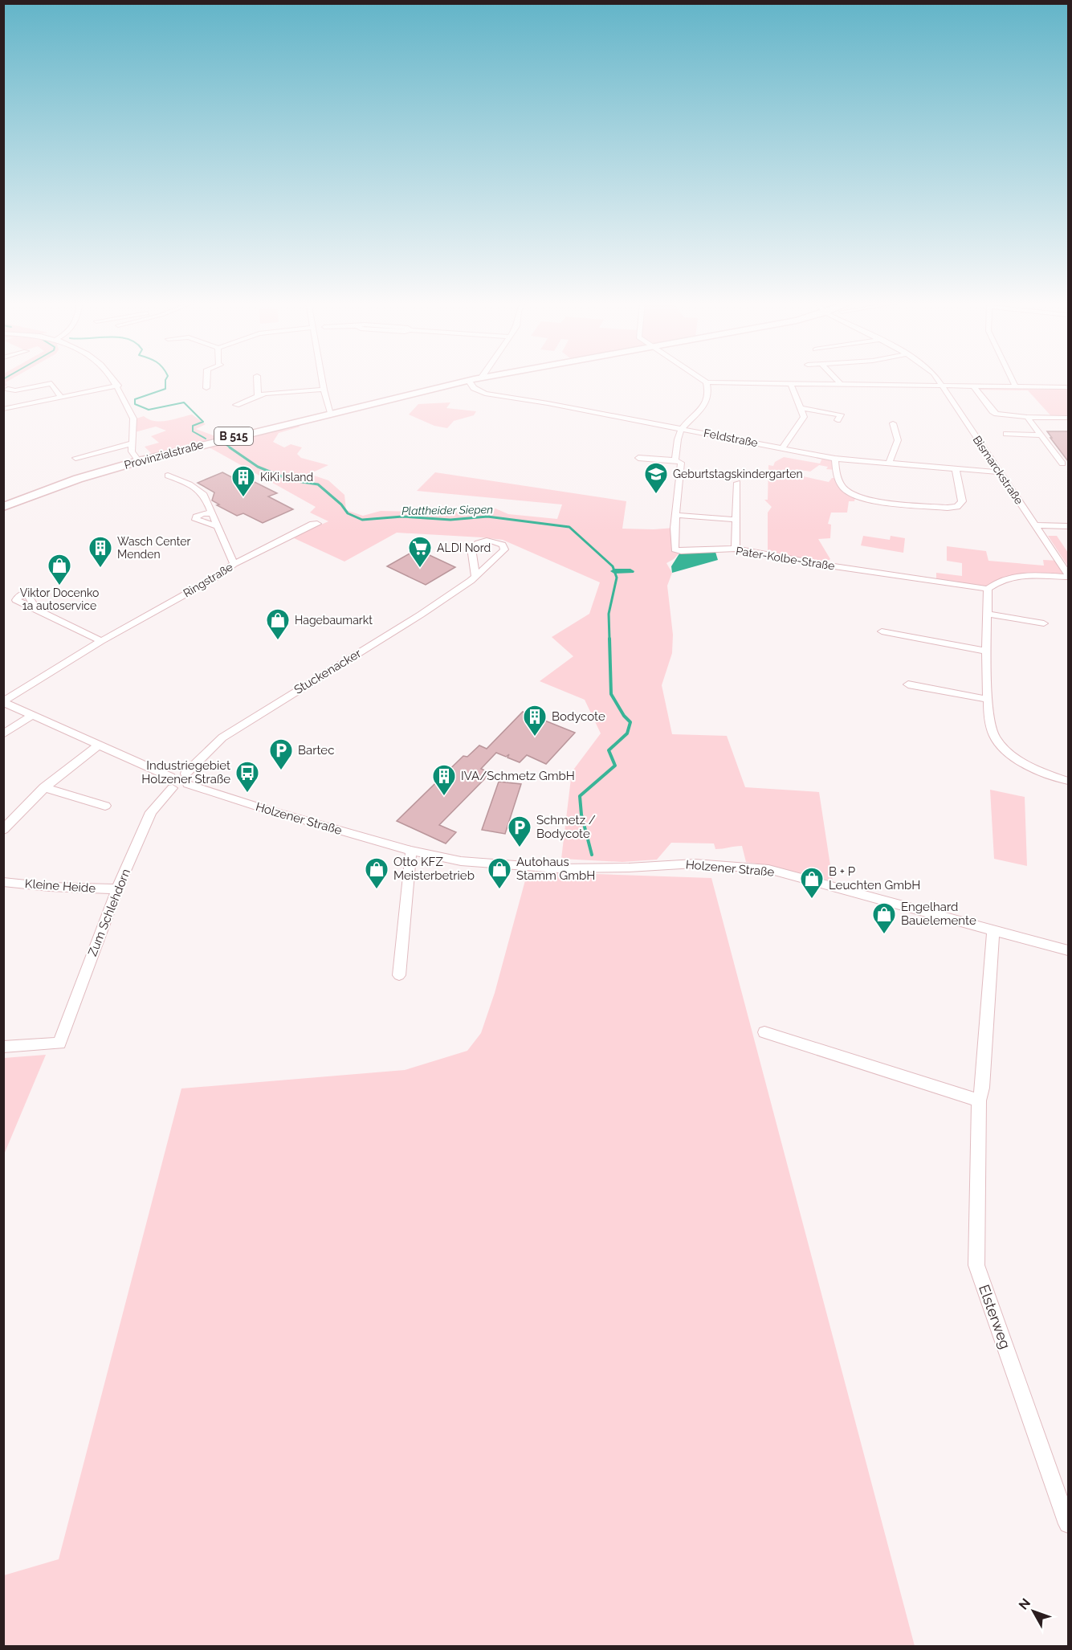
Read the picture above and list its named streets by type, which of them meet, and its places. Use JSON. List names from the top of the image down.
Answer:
{
  "streets": {
    "main road": ["B 515", "Provinzialstraße"],
    "street": [
      "Feldstraße",
      "Bismarckstraße",
      "Pater-Kolbe-Straße",
      "Ringstraße",
      "Stuckenacker",
      "Holzener Straße",
      "Kleine Heide",
      "Zum Schlehdorn",
      "Elsterweg"
    ]
  },
  "crossings": [
    ["B 515", "Feldstraße"],
    ["B 515", "Provinzialstraße"],
    ["Feldstraße", "Provinzialstraße"],
    ["Feldstraße", "Bismarckstraße"],
    ["Feldstraße", "Pater-Kolbe-Straße"],
    ["Stuckenacker", "Holzener Straße"],
    ["Holzener Straße", "Elsterweg"],
    ["Kleine Heide", "Zum Schlehdorn"]
  ],
  "water": ["Plattheider Siepen"],
  "places": {
    "school or university": ["Geburtstagskindergarten"],
    "building": [
      "KiKi Island",
      "Wasch Center Menden",
      "Bodycote",
      "IVA/Schmetz GmbH"
    ],
    "supermarket": ["ALDI Nord"],
    "shop": [
      "Viktor Docenko 1a autoservice",
      "Hagebaumarkt",
      "Otto KFZ Meisterbetrieb",
      "Autohaus Stamm GmbH",
      "B + P Leuchten GmbH",
      "Engelhard Bauelemente"
    ],
    "parking": ["Bartec", "Schmetz / Bodycote"],
    "bus stop": ["Industriegebiet Holzener Straße"]
  },
  "north": "top left"
}
